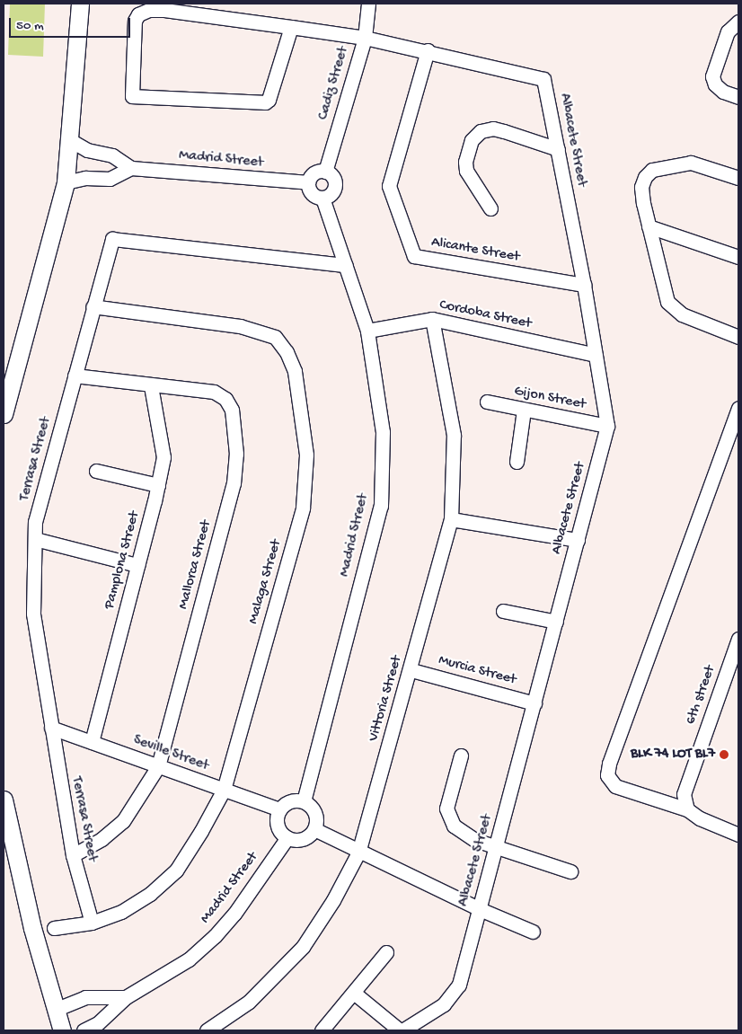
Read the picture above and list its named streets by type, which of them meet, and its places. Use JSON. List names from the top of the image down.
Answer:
{
  "streets": {
    "street": [
      "Cadiz Street",
      "Albacete Street",
      "Madrid Street",
      "Alicante Street",
      "Cordoba Street",
      "Gijon Street",
      "Terrasa Street",
      "Pamplona Street",
      "Mallorca Street",
      "Malaga Street",
      "Murcia Street",
      "6th street",
      "Vittoria Street",
      "Seville Street"
    ]
  },
  "crossings": [
    ["Cadiz Street", "Madrid Street"],
    ["Albacete Street", "Alicante Street"],
    ["Albacete Street", "Cordoba Street"],
    ["Albacete Street", "Gijon Street"],
    ["Albacete Street", "Murcia Street"],
    ["Madrid Street", "Cordoba Street"],
    ["Madrid Street", "Terrasa Street"],
    ["Madrid Street", "Seville Street"],
    ["Cordoba Street", "Vittoria Street"],
    ["Terrasa Street", "Mallorca Street"],
    ["Terrasa Street", "Malaga Street"],
    ["Terrasa Street", "Seville Street"],
    ["Pamplona Street", "Mallorca Street"],
    ["Pamplona Street", "Seville Street"],
    ["Mallorca Street", "Seville Street"],
    ["Malaga Street", "Seville Street"],
    ["Murcia Street", "Vittoria Street"]
  ],
  "places": ["BLK 74 LOT BL7"],
  "scale_bar": "50 m"
}
